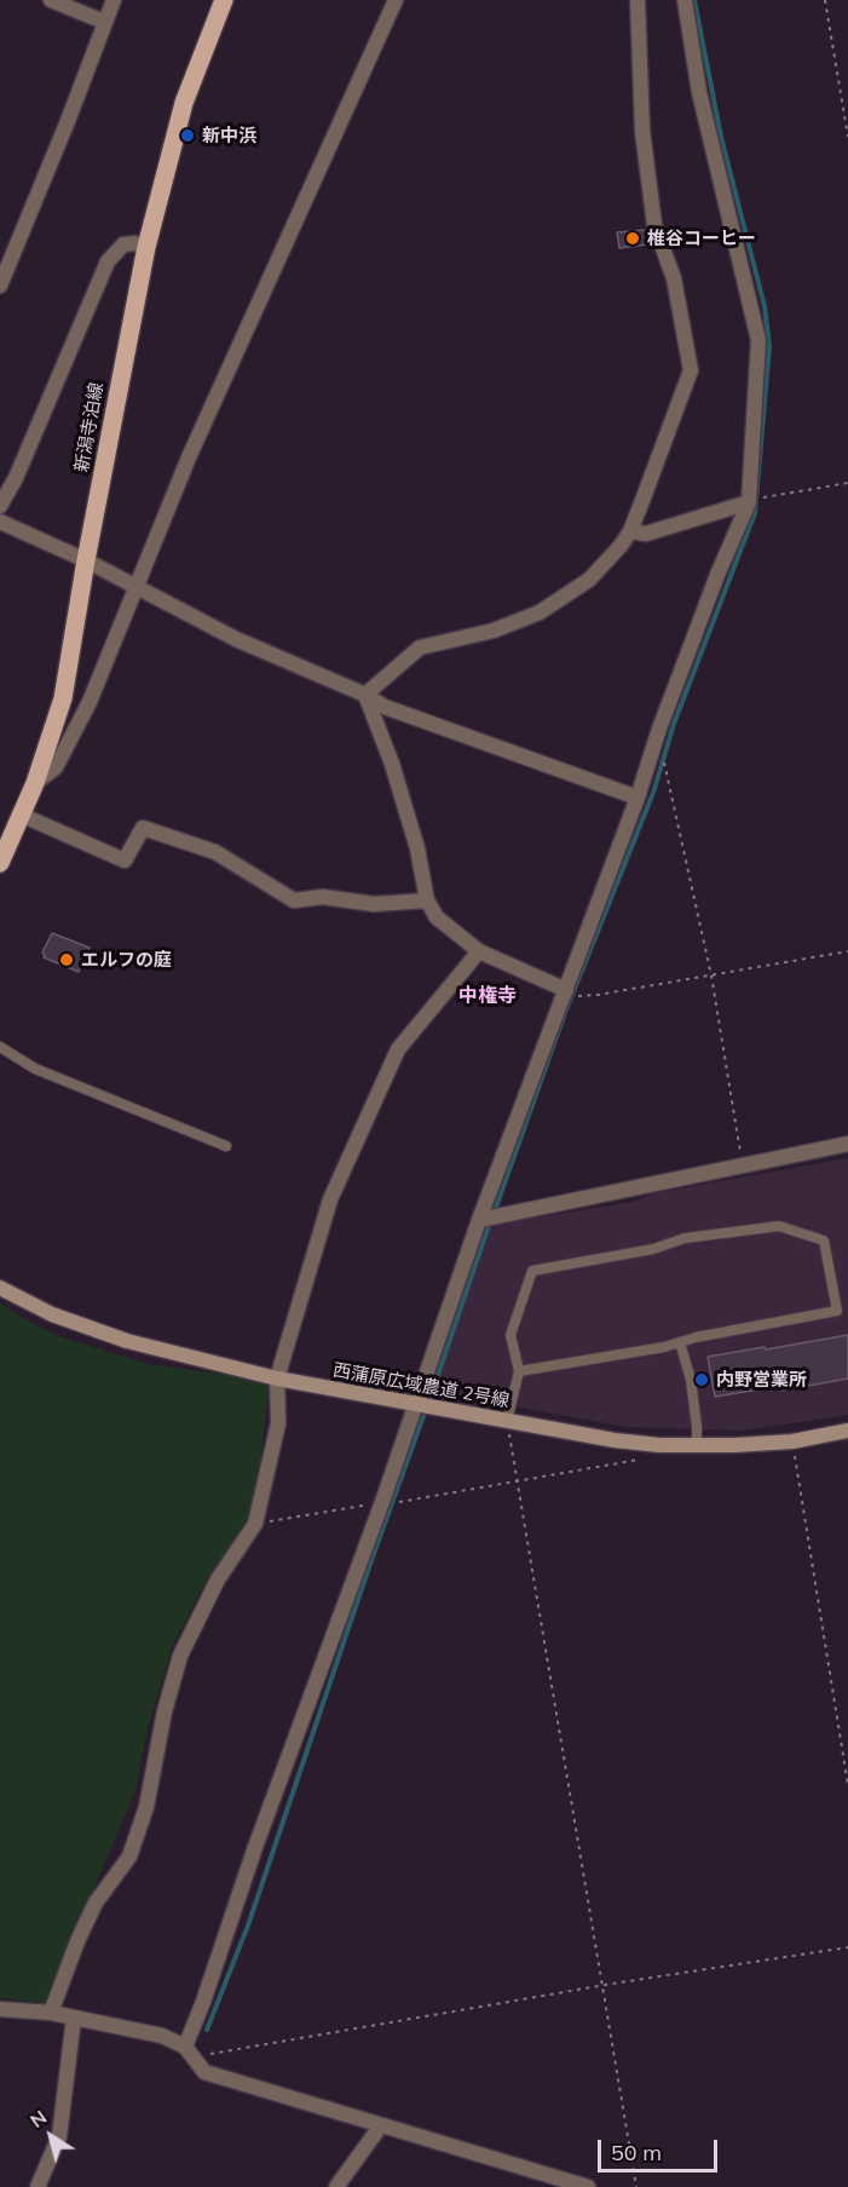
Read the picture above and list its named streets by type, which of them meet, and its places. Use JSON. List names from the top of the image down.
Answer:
{
  "streets": {
    "main road": ["新潟寺泊線"],
    "street": ["西蒲原広域農道 2号線"]
  },
  "districts": ["中権寺"],
  "places": [
    "新中浜",
    "椎谷コーヒー",
    "エルフの庭",
    "内野営業所"
  ],
  "scale_bar": "50 m",
  "north": "top left"
}
